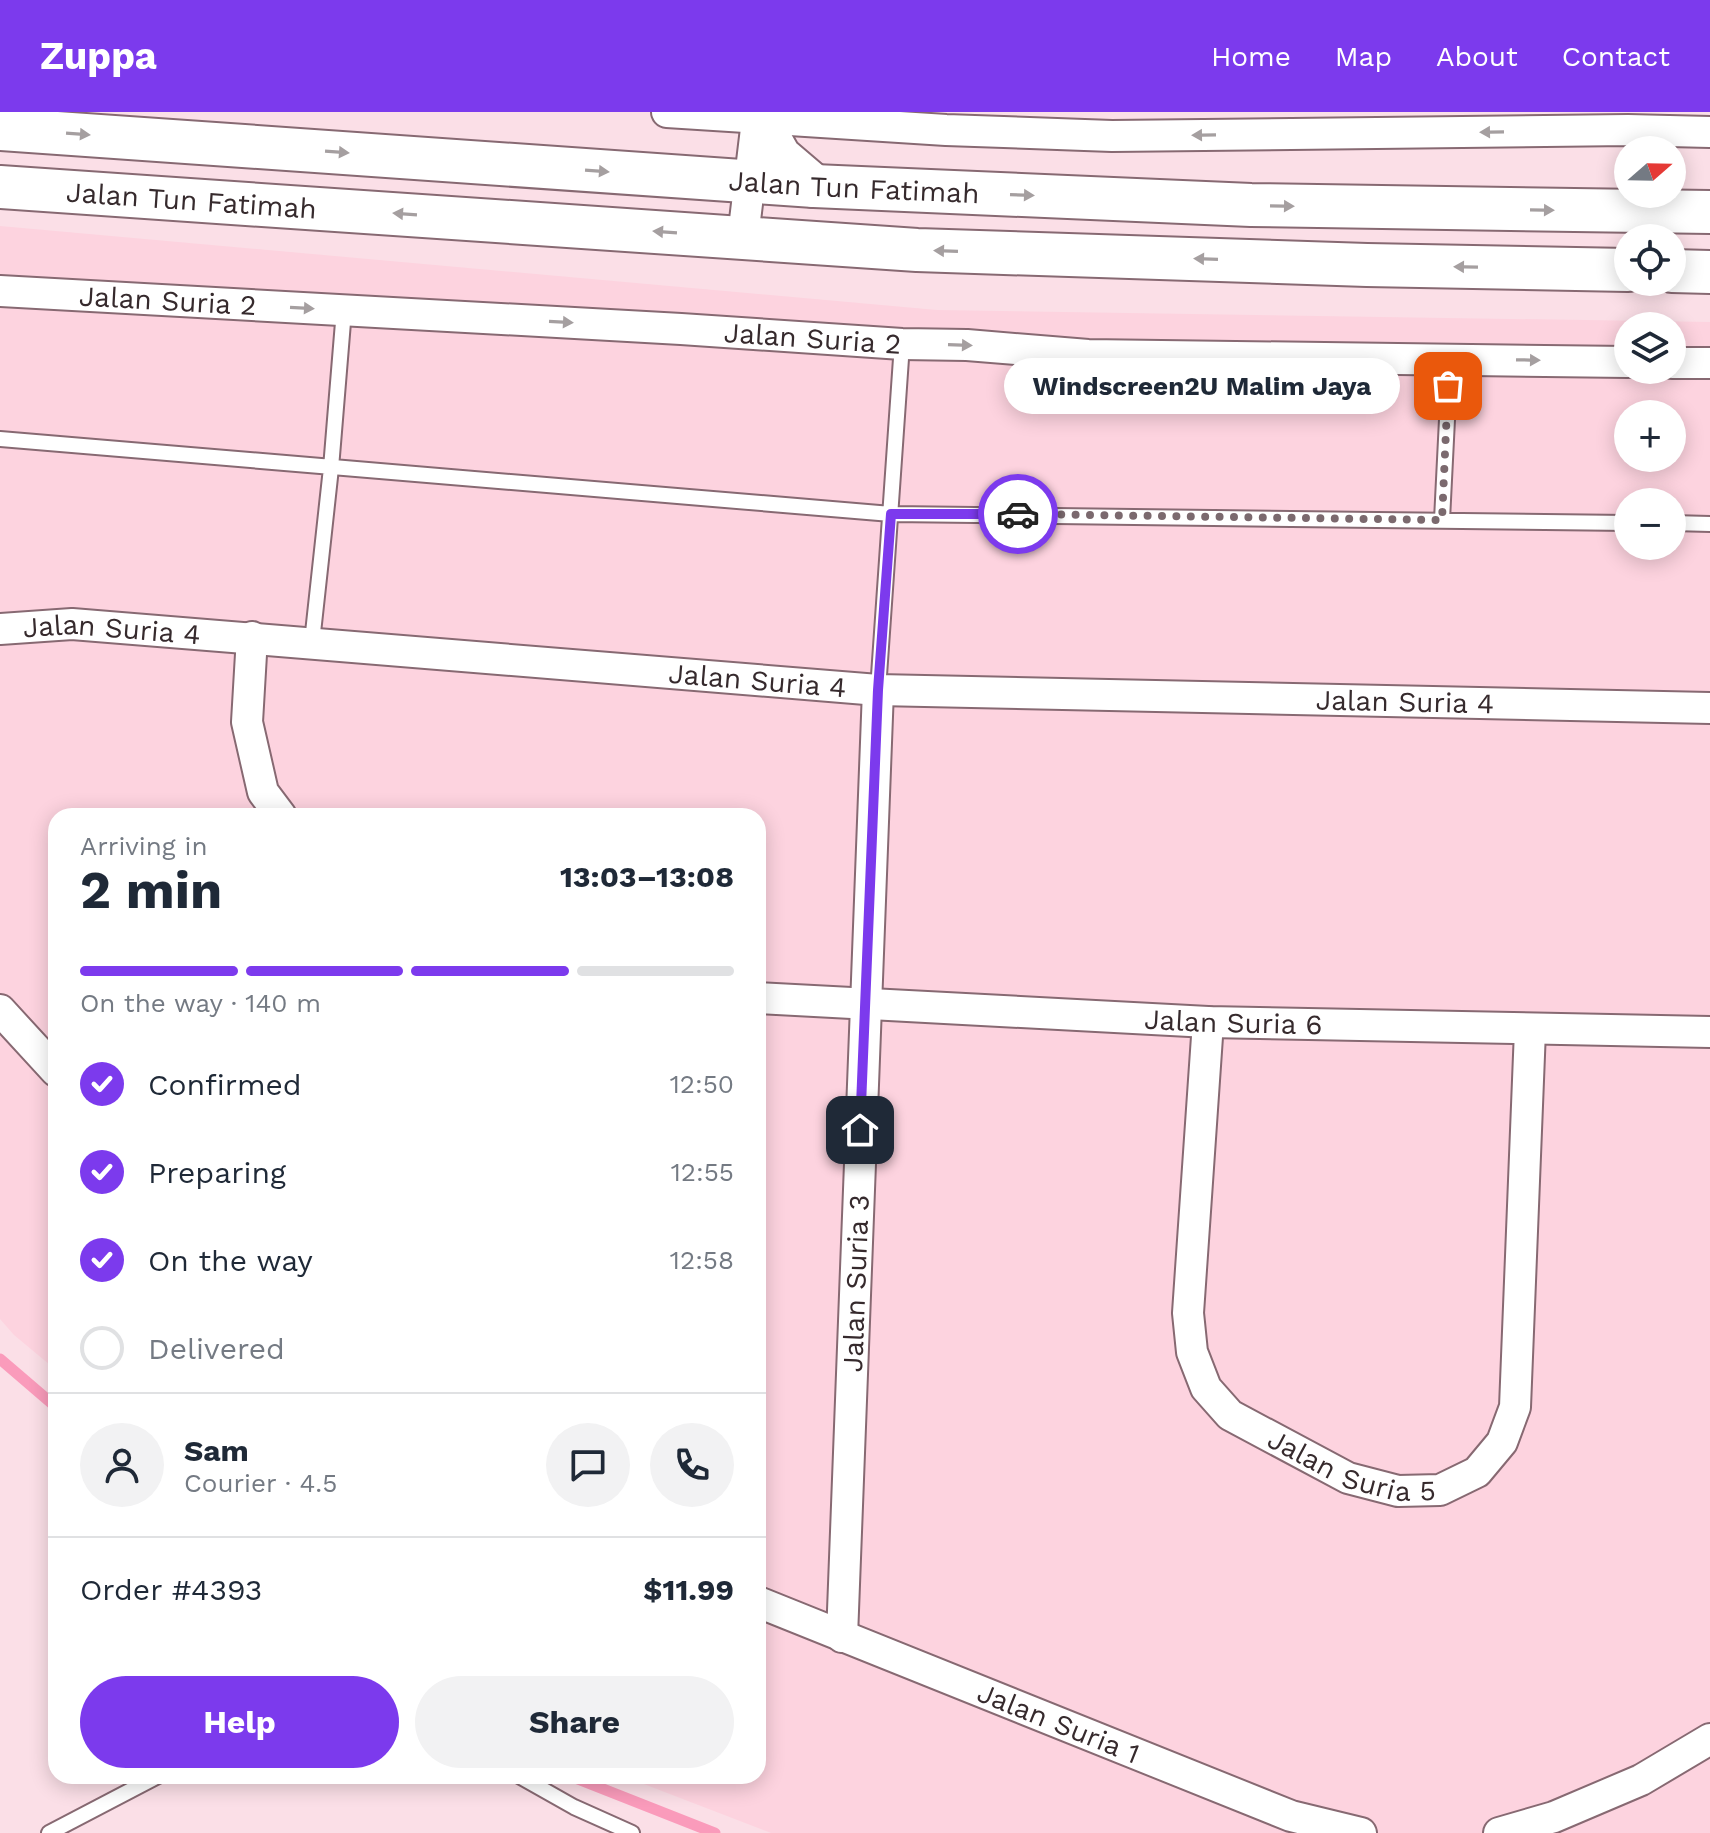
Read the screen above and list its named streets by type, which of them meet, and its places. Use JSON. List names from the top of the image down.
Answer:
{
  "streets": {
    "main road": ["Jalan Tun Fatimah"],
    "street": [
      "Jalan Suria 2",
      "Jalan Suria 4",
      "Jalan Suria 6",
      "Jalan Suria 3",
      "Jalan Suria 5",
      "Jalan Suria 1"
    ]
  },
  "crossings": [
    ["Jalan Suria 4", "Jalan Suria 3"],
    ["Jalan Suria 6", "Jalan Suria 3"],
    ["Jalan Suria 6", "Jalan Suria 5"],
    ["Jalan Suria 3", "Jalan Suria 1"]
  ],
  "places": ["Windscreen2U Malim Jaya"],
  "north": "right",
  "page": {
    "header": "Zuppa",
    "nav": [
      "Home",
      "Map",
      "About",
      "Contact"
    ],
    "map_buttons": ["+", "−"],
    "bubble": "Windscreen2U Malim Jaya",
    "heading": ["2 min", "Arriving in", "13:03–13:08"],
    "panel": [
      "Sam",
      "Courier · 4.5",
      "Order #4393",
      "$11.99"
    ],
    "bar": "On the way · 140 m",
    "list": [
      ["Confirmed", "12:50"],
      ["Preparing", "12:55"],
      ["On the way", "12:58"],
      "Delivered"
    ],
    "buttons": ["Help", "Share"]
  }
}
